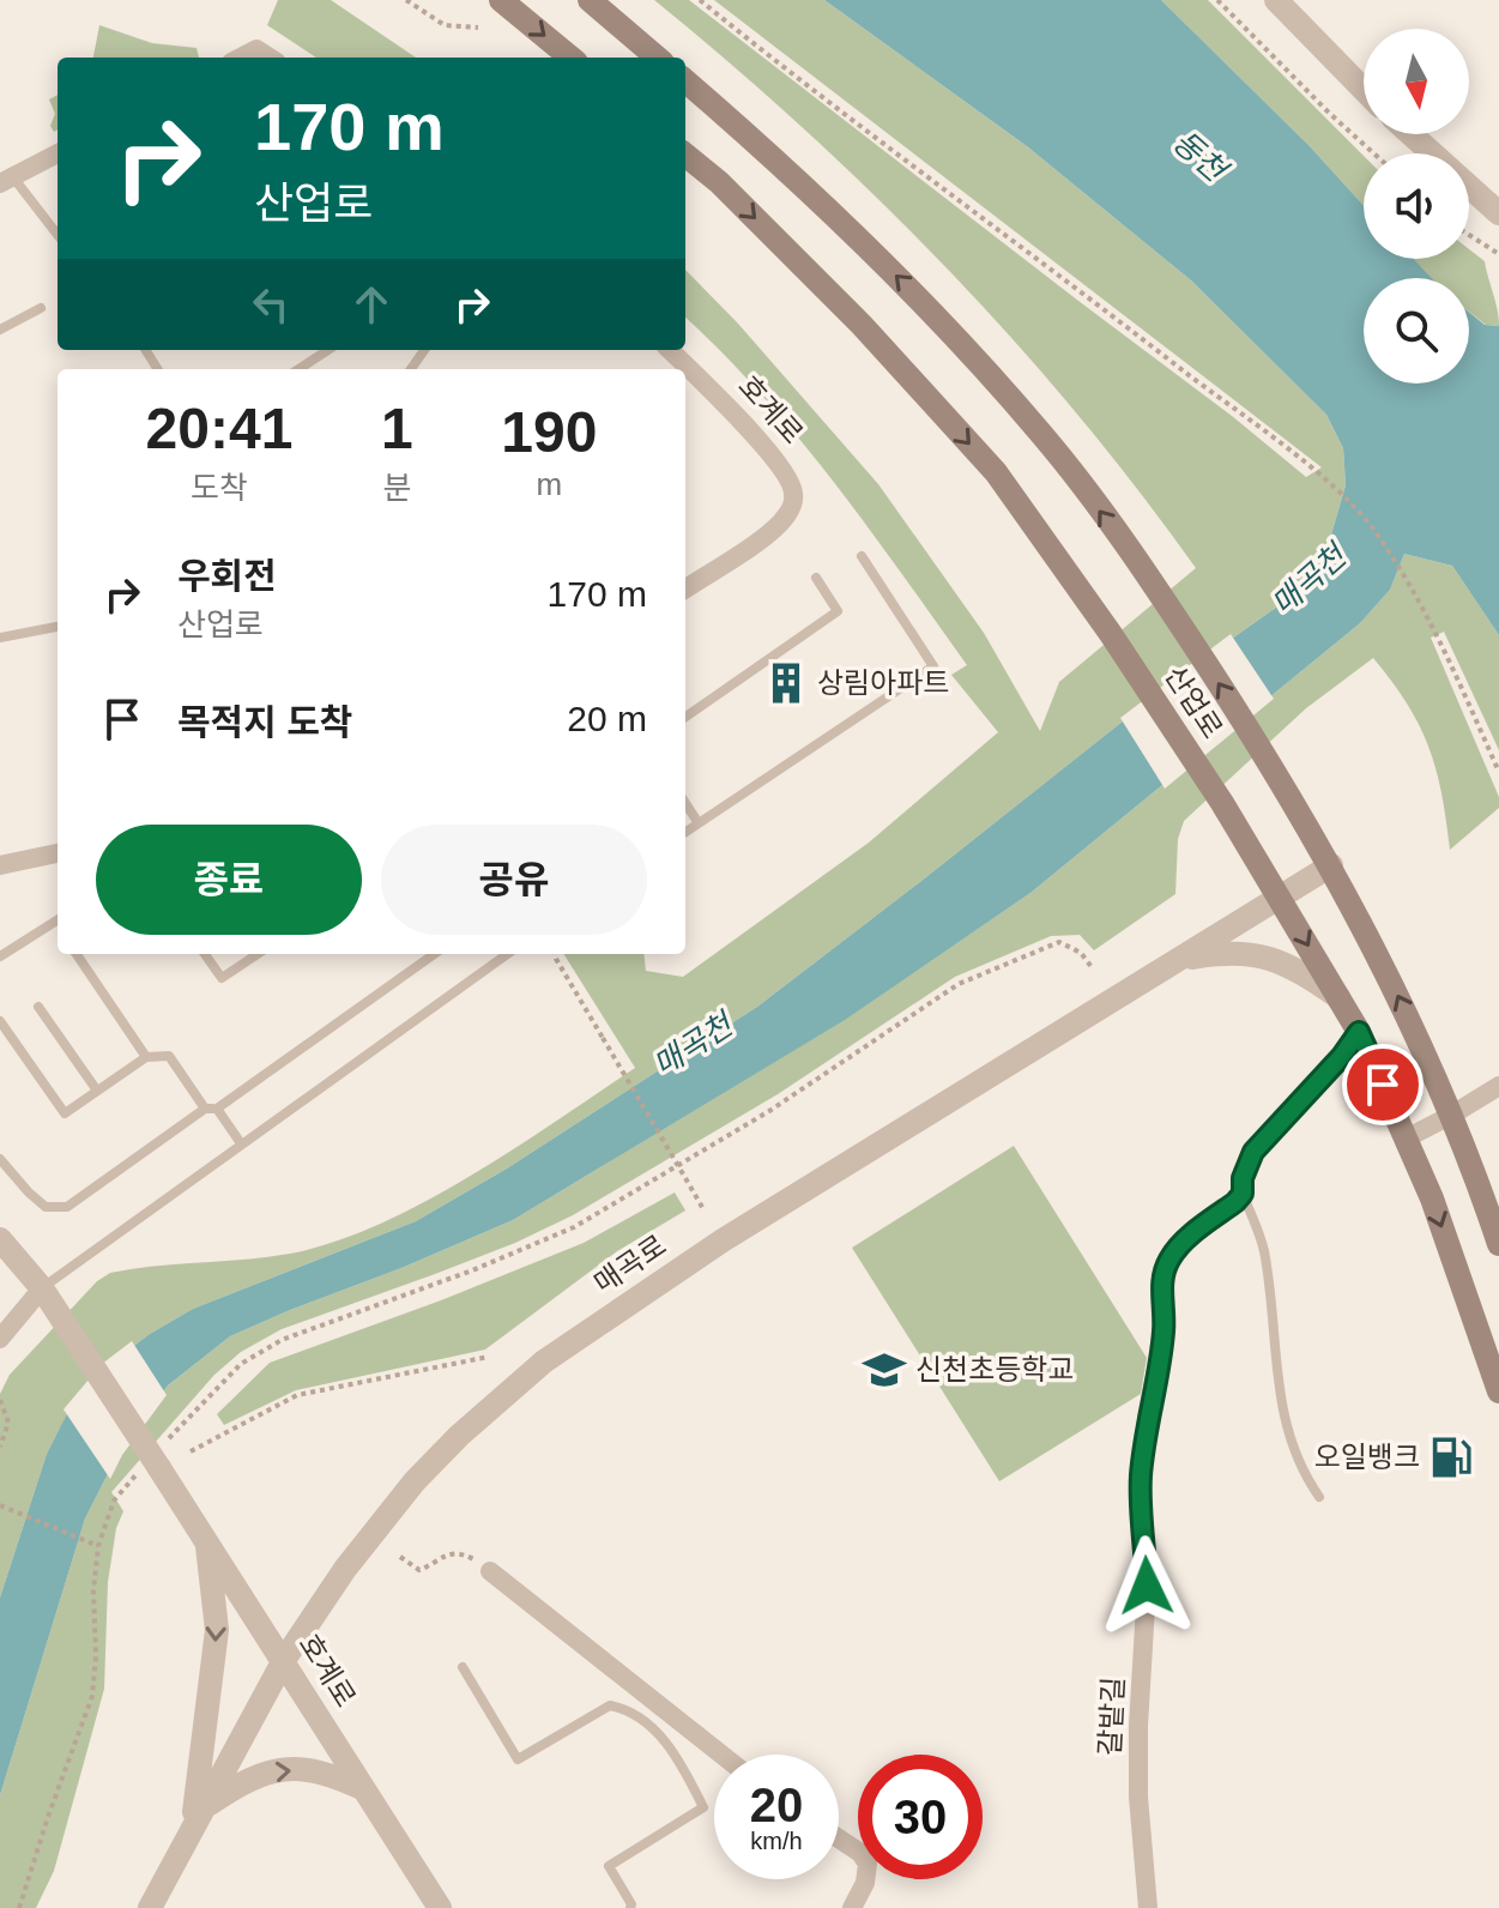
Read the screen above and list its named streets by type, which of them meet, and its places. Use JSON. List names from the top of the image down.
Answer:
{
  "streets": {
    "main road": ["산업로"],
    "street": ["호계로", "매곡로", "갈밭길"]
  },
  "crossings": [
    ["호계로", "매곡로"],
    ["산업로", "매곡로"]
  ],
  "water": ["동천", "매곡천"],
  "places": {
    "building": ["상림아파트"],
    "school or university": ["신천초등학교"],
    "fuel station": ["오일뱅크"]
  },
  "north": "bottom",
  "page": {
    "turn": ["170 m", "산업로"],
    "eta": [
      "20:41",
      "도착",
      "1",
      "분",
      "190",
      "m"
    ],
    "list": [
      {
        "name": "우회전",
        "note": "산업로",
        "value": "170 m"
      },
      {
        "name": "목적지 도착",
        "value": "20 m"
      }
    ],
    "buttons": ["종료", "공유"],
    "speed": "20 km/h",
    "limit": "30"
  }
}
